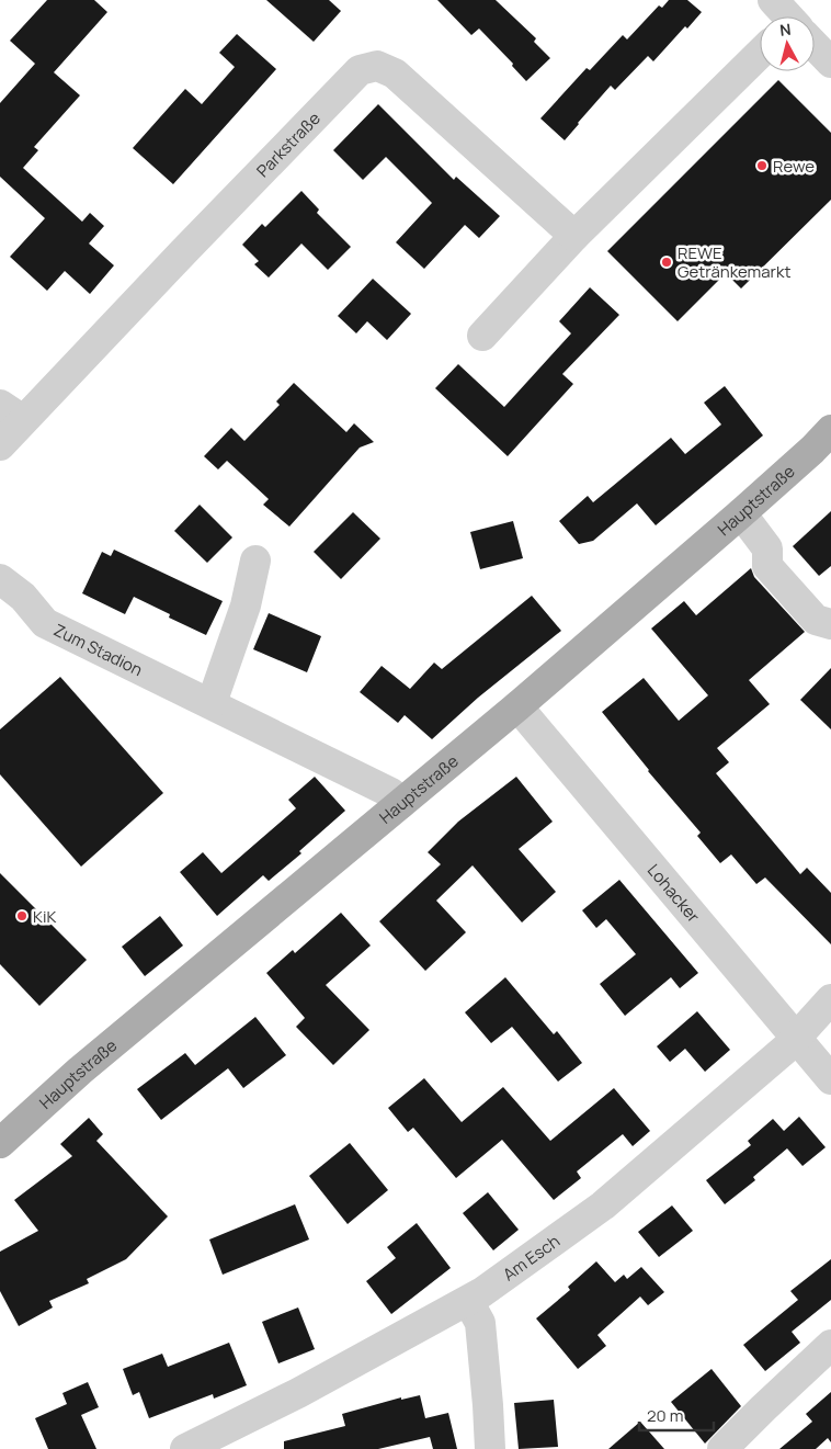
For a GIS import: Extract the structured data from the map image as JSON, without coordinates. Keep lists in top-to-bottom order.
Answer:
{
  "streets": {
    "main road": ["Hauptstraße"],
    "street": [
      "Parkstraße",
      "Zum Stadion",
      "Lohacker",
      "Am Esch"
    ]
  },
  "crossings": [
    ["Hauptstraße", "Zum Stadion"],
    ["Hauptstraße", "Lohacker"],
    ["Lohacker", "Am Esch"]
  ],
  "places": ["Rewe", "REWE Getränkemarkt", "KiK"],
  "scale_bar": "20 m",
  "north": "top"
}
